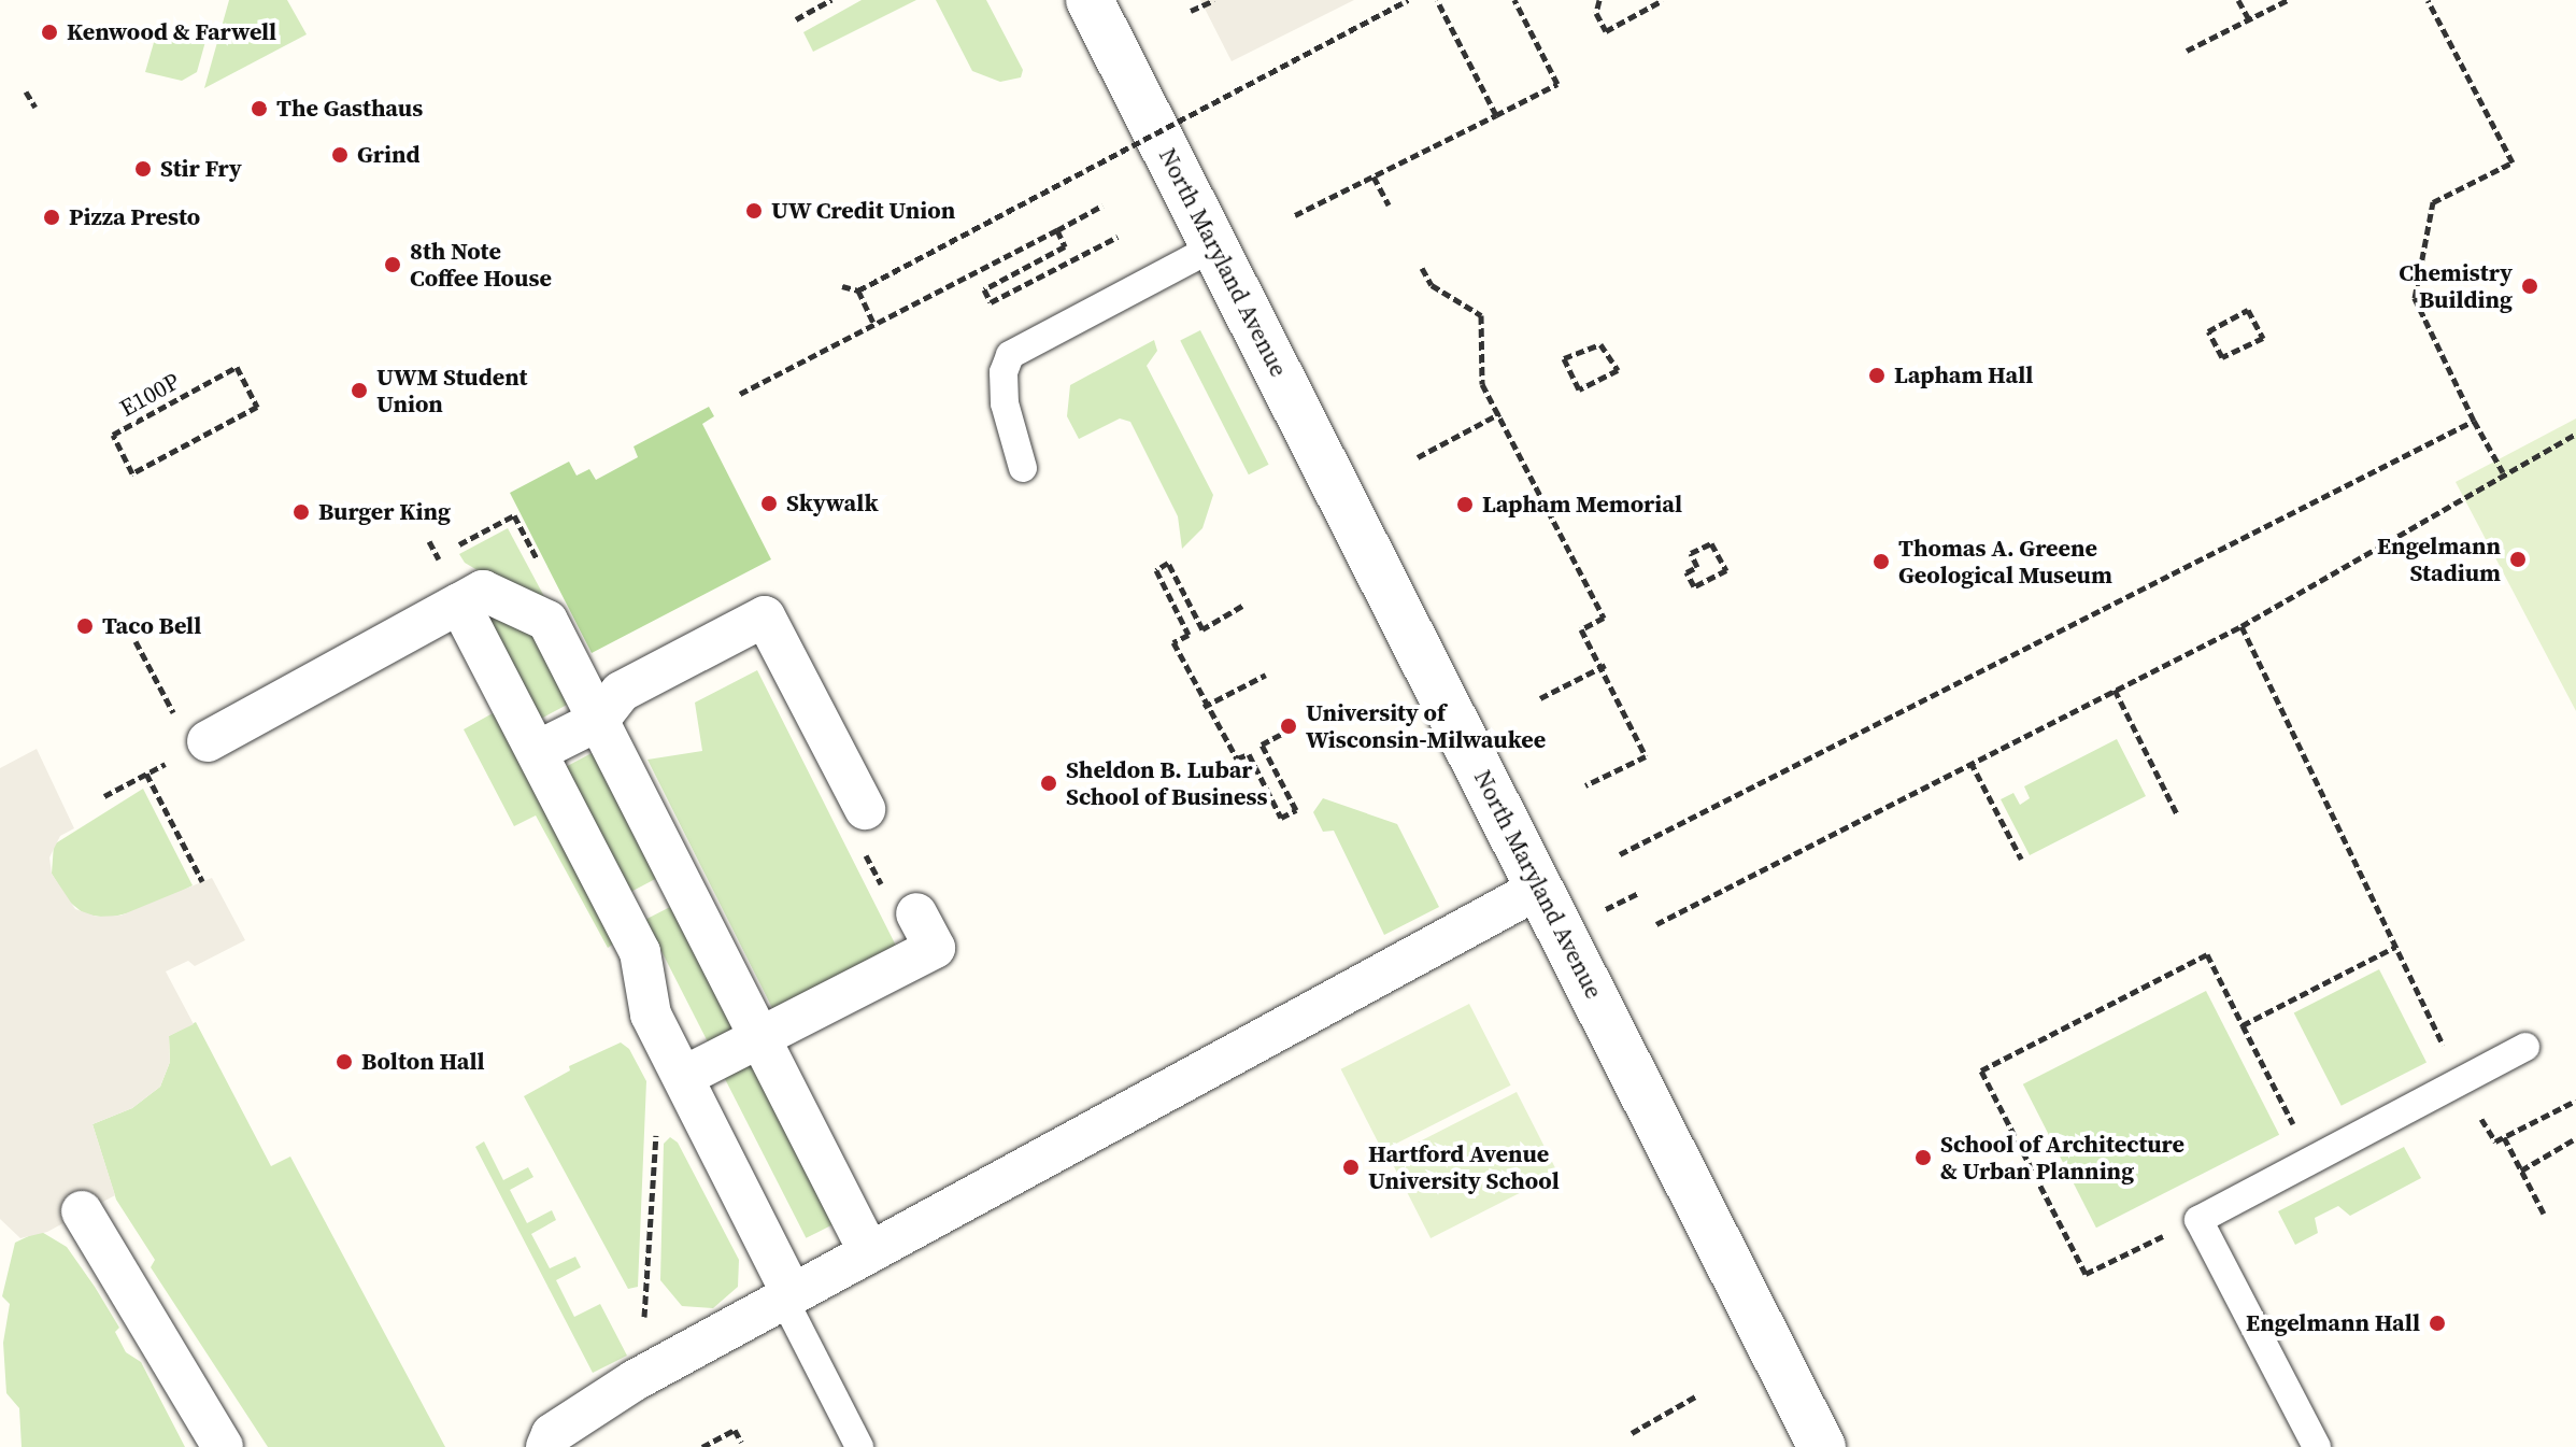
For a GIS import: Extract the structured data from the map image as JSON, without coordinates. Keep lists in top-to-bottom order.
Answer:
{
  "streets": {
    "street": ["North Maryland Avenue"],
    "path": ["E100P"]
  },
  "places": [
    "Kenwood & Farwell",
    "The Gasthaus",
    "Grind",
    "Stir Fry",
    "UW Credit Union",
    "Pizza Presto",
    "8th Note Coffee House",
    "Chemistry Building",
    "Lapham Hall",
    "UWM Student Union",
    "Skywalk",
    "Lapham Memorial",
    "Burger King",
    "Engelmann Stadium",
    "Thomas A. Greene Geological Museum",
    "Taco Bell",
    "University of Wisconsin-Milwaukee",
    "Sheldon B. Lubar School of Business",
    "Bolton Hall",
    "School of Architecture & Urban Planning",
    "Hartford Avenue University School",
    "Engelmann Hall"
  ]
}
